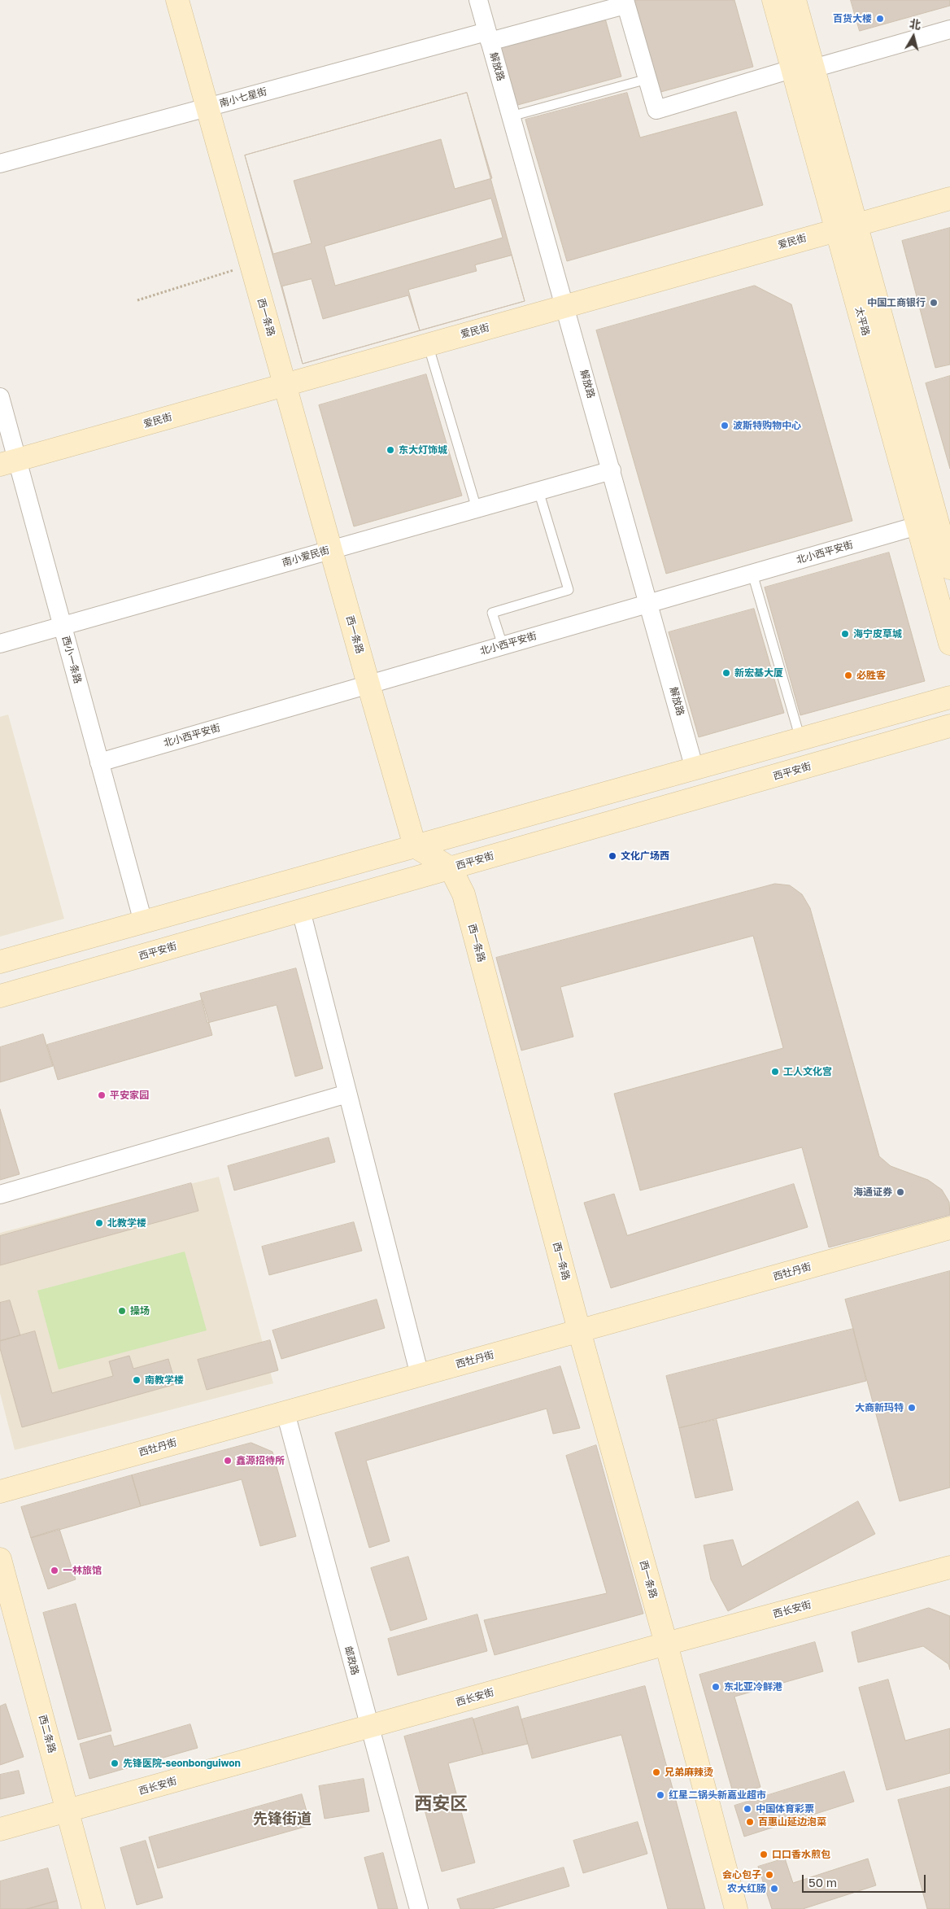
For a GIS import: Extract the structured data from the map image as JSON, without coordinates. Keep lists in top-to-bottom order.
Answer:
{
  "streets": {
    "street": [
      "解放路",
      "南小七星街",
      "爱民街",
      "西一条路",
      "太平路",
      "北小西平安街",
      "南小爱民街",
      "西小一条路",
      "西平安街",
      "西牡丹街",
      "西长安街",
      "邮政路",
      "西二条路"
    ]
  },
  "crossings": [
    ["解放路", "南小七星街"],
    ["解放路", "爱民街"],
    ["解放路", "北小西平安街"],
    ["解放路", "南小爱民街"],
    ["南小七星街", "西一条路"],
    ["爱民街", "西一条路"],
    ["爱民街", "太平路"],
    ["爱民街", "西小一条路"],
    ["西一条路", "北小西平安街"],
    ["西一条路", "南小爱民街"],
    ["西一条路", "西平安街"],
    ["西一条路", "西牡丹街"],
    ["西一条路", "西长安街"],
    ["太平路", "北小西平安街"],
    ["北小西平安街", "西小一条路"],
    ["南小爱民街", "西小一条路"],
    ["西牡丹街", "邮政路"],
    ["西长安街", "邮政路"],
    ["西长安街", "西二条路"]
  ],
  "districts": ["西安区", "先锋街道"],
  "places": [
    "百货大楼",
    "中国工商银行",
    "波斯特购物中心",
    "东大灯饰城",
    "海宁皮草城",
    "新宏基大厦",
    "必胜客",
    "文化广场西",
    "工人文化宫",
    "平安家园",
    "海通证券",
    "北教学楼",
    "操场",
    "南教学楼",
    "大商新玛特",
    "鑫源招待所",
    "一林旅馆",
    "东北亚冷鲜港",
    "先锋医院-seonbonguiwon",
    "兄弟麻辣烫",
    "红星二锅头新嘉业超市",
    "中国体育彩票",
    "百惠山延边泡菜",
    "口口香水煎包",
    "会心包子",
    "农大红肠"
  ],
  "scale_bar": "50 m",
  "north": "top"
}
